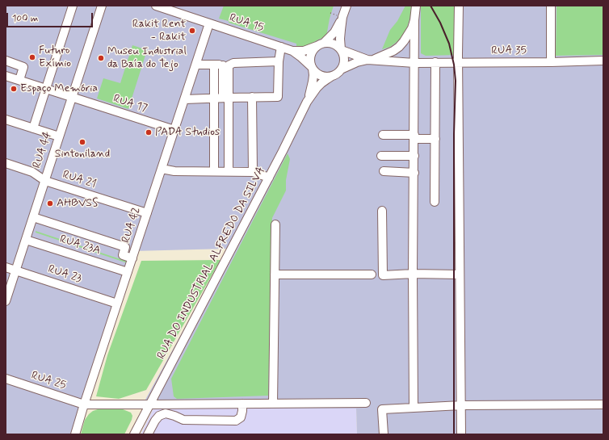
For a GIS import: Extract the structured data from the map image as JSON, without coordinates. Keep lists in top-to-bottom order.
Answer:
{
  "streets": {
    "street": [
      "RUA 15",
      "RUA 35",
      "RUA 17",
      "RUA 44",
      "RUA 21",
      "RUA 42",
      "RUA 23A",
      "RUA DO INDUSTRIAL ALFREDO DA SILVA",
      "RUA 23",
      "RUA 25"
    ]
  },
  "crossings": [
    ["RUA 15", "RUA 42"],
    ["RUA 15", "RUA DO INDUSTRIAL ALFREDO DA SILVA"],
    ["RUA 17", "RUA 44"],
    ["RUA 17", "RUA 42"],
    ["RUA 44", "RUA 21"],
    ["RUA 44", "RUA 23A"],
    ["RUA 44", "RUA 23"],
    ["RUA 21", "RUA 42"],
    ["RUA 42", "RUA 23A"],
    ["RUA 42", "RUA 23"],
    ["RUA 42", "RUA 25"],
    ["RUA DO INDUSTRIAL ALFREDO DA SILVA", "RUA 25"]
  ],
  "places": [
    "Rakit Rent - Rakit",
    "Futuro Exímio",
    "Museu Industrial da Baía do Tejo",
    "Espaço Memória",
    "PADA Studios",
    "Sintoniland",
    "AHBVSS"
  ],
  "scale_bar": "100 m"
}
